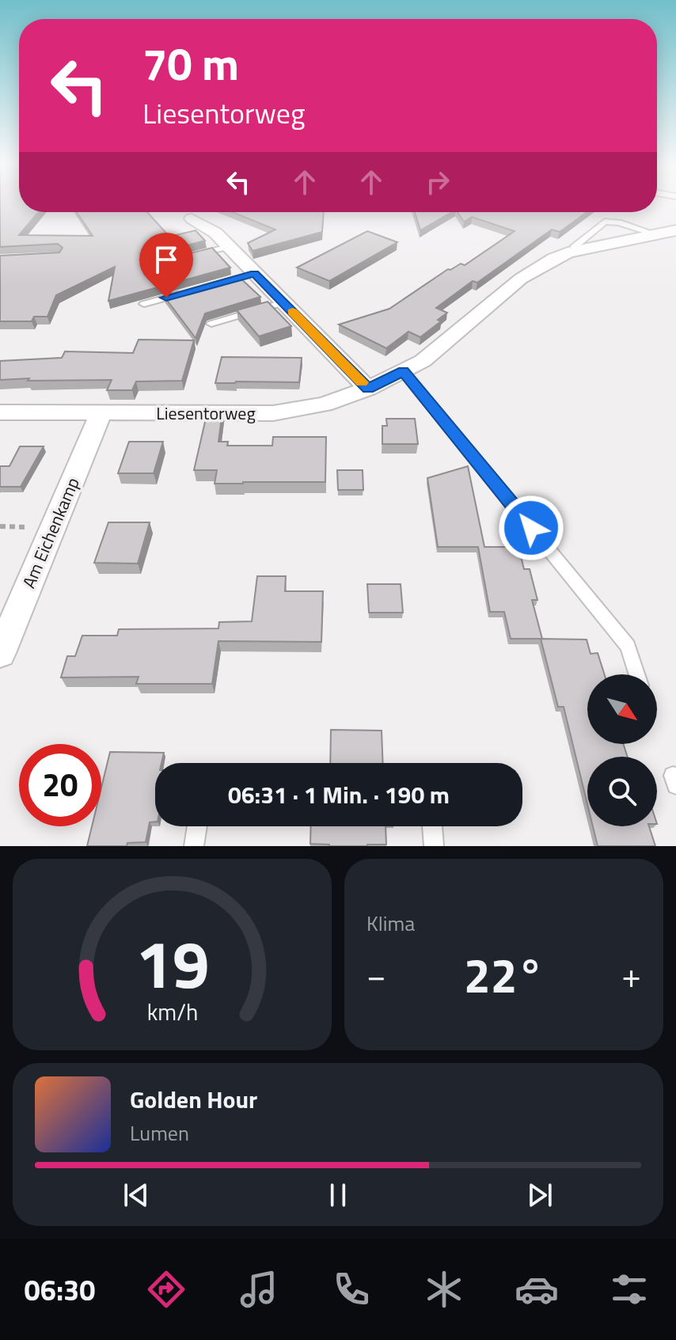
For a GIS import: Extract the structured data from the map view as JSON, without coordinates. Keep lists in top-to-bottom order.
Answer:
{
  "streets": {
    "street": ["Liesentorweg", "Am Eichenkamp"]
  },
  "crossings": [
    ["Liesentorweg", "Am Eichenkamp"]
  ],
  "north": "bottom right",
  "page": {
    "turn": ["70 m", "Liesentorweg"],
    "limit": "20",
    "trip": "06:31 · 1 Min. · 190 m",
    "tile": "Klima",
    "heat": ["−", "22°", "+"],
    "song": ["Golden Hour", "Lumen"],
    "tabs": "06:30",
    "gauge": ["19", "km/h"]
  }
}
